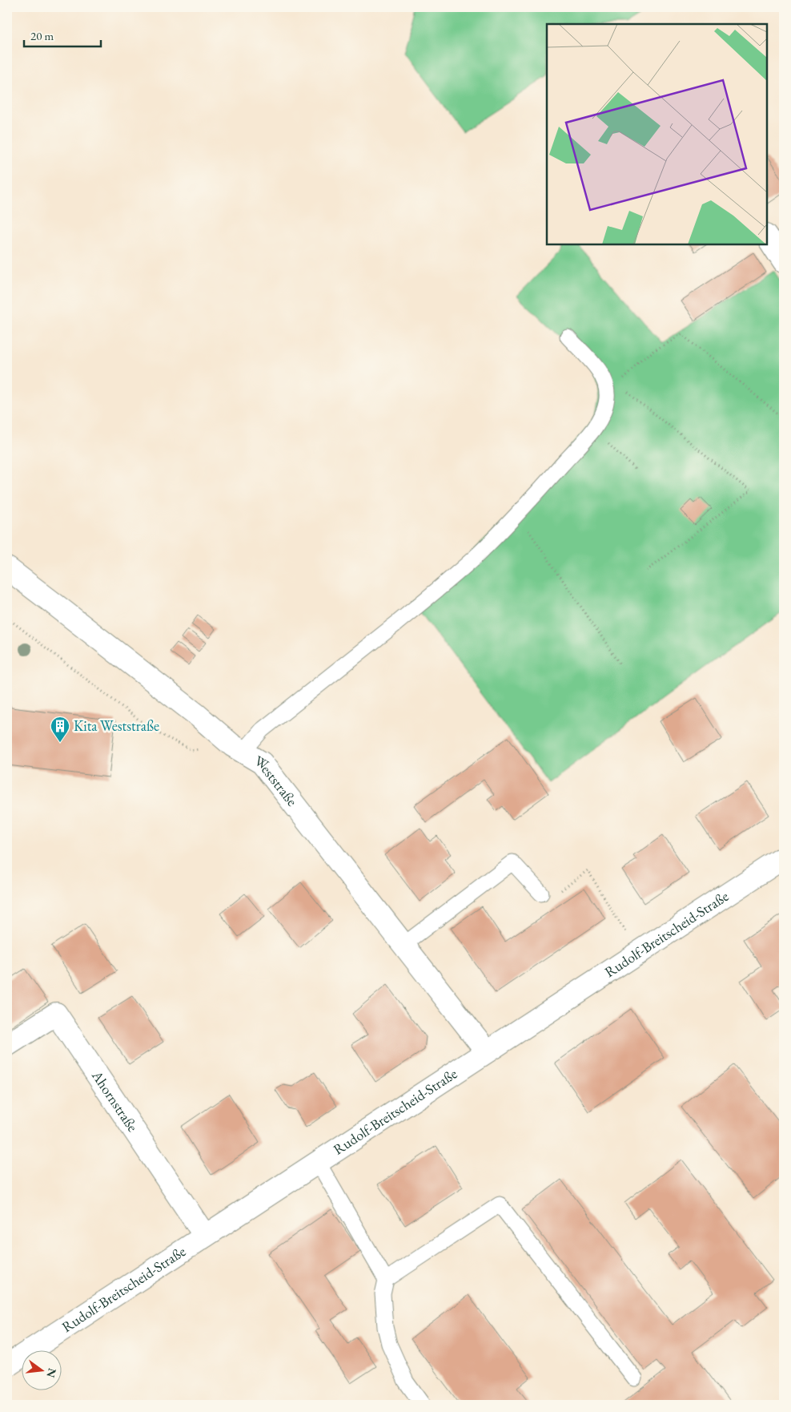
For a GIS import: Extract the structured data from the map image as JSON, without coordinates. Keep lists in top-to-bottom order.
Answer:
{
  "streets": {
    "street": ["Weststraße", "Rudolf-Breitscheid-Straße", "Ahornstraße"]
  },
  "crossings": [
    ["Weststraße", "Rudolf-Breitscheid-Straße"],
    ["Rudolf-Breitscheid-Straße", "Ahornstraße"]
  ],
  "places": {
    "building": ["Kita Weststraße"]
  },
  "scale_bar": "20 m",
  "north": "right"
}
